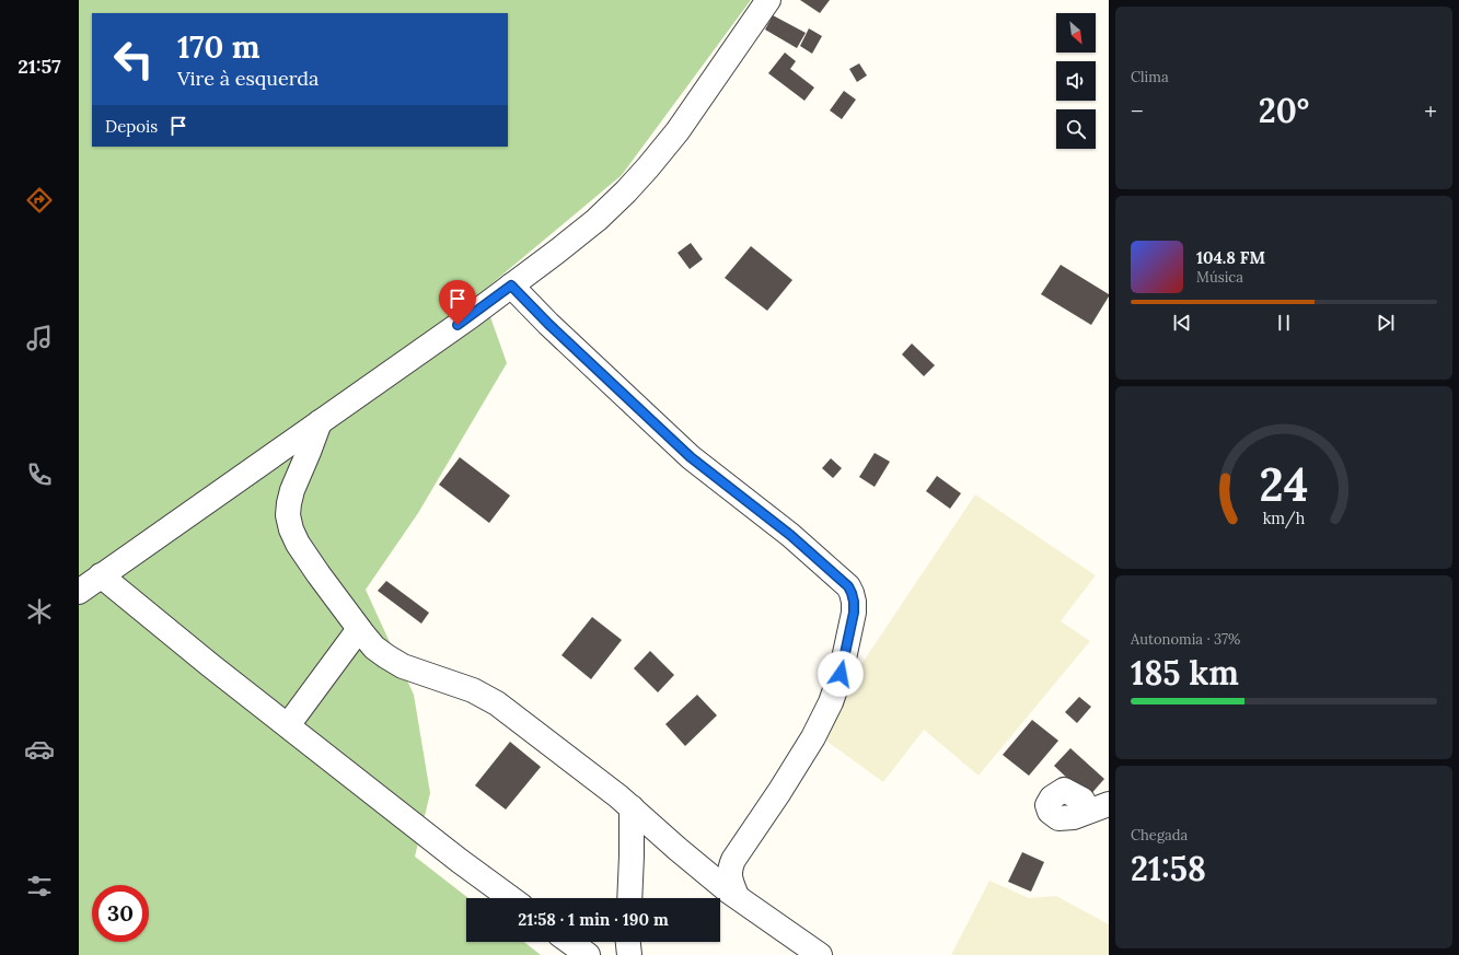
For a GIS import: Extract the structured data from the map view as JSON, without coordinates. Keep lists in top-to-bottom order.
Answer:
{
  "north": "bottom right",
  "page": {
    "tabs": "21:57",
    "tile": [
      "Clima",
      ["Autonomia · 37%", "185 km"],
      ["Chegada", "21:58"]
    ],
    "turn": ["170 m", "Vire à esquerda"],
    "heat": ["−", "20°", "+"],
    "then": "Depois",
    "song": ["104.8 FM", "Música"],
    "limit": "30",
    "trip": "21:58 · 1 min · 190 m",
    "gauge": ["24", "km/h"]
  }
}
